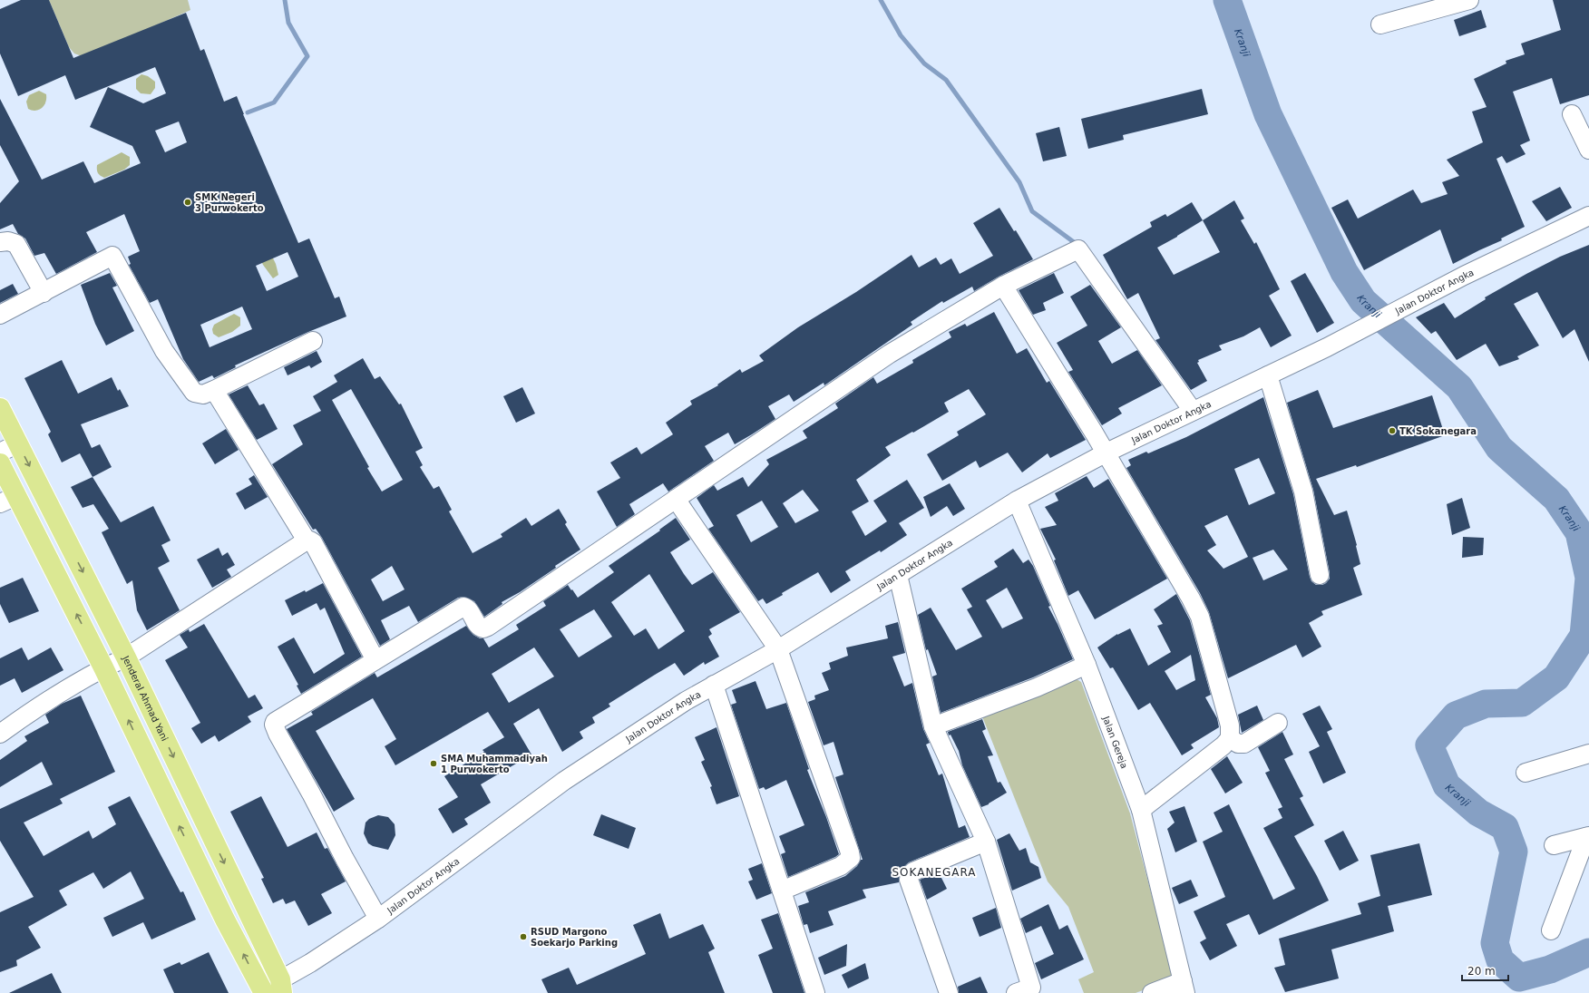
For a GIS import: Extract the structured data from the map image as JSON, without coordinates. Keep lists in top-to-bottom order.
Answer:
{
  "streets": {
    "main road": ["Jenderal Ahmad Yani"],
    "street": ["Jalan Doktor Angka", "Jalan Gereja"]
  },
  "crossings": [
    ["Jalan Doktor Angka", "Jenderal Ahmad Yani"],
    ["Jalan Doktor Angka", "Jalan Gereja"]
  ],
  "districts": ["SOKANEGARA"],
  "water": ["Kranji"],
  "places": [
    "SMK Negeri 3 Purwokerto",
    "TK Sokanegara",
    "SMA Muhammadiyah 1 Purwokerto",
    "RSUD Margono Soekarjo Parking"
  ],
  "scale_bar": "20 m"
}
